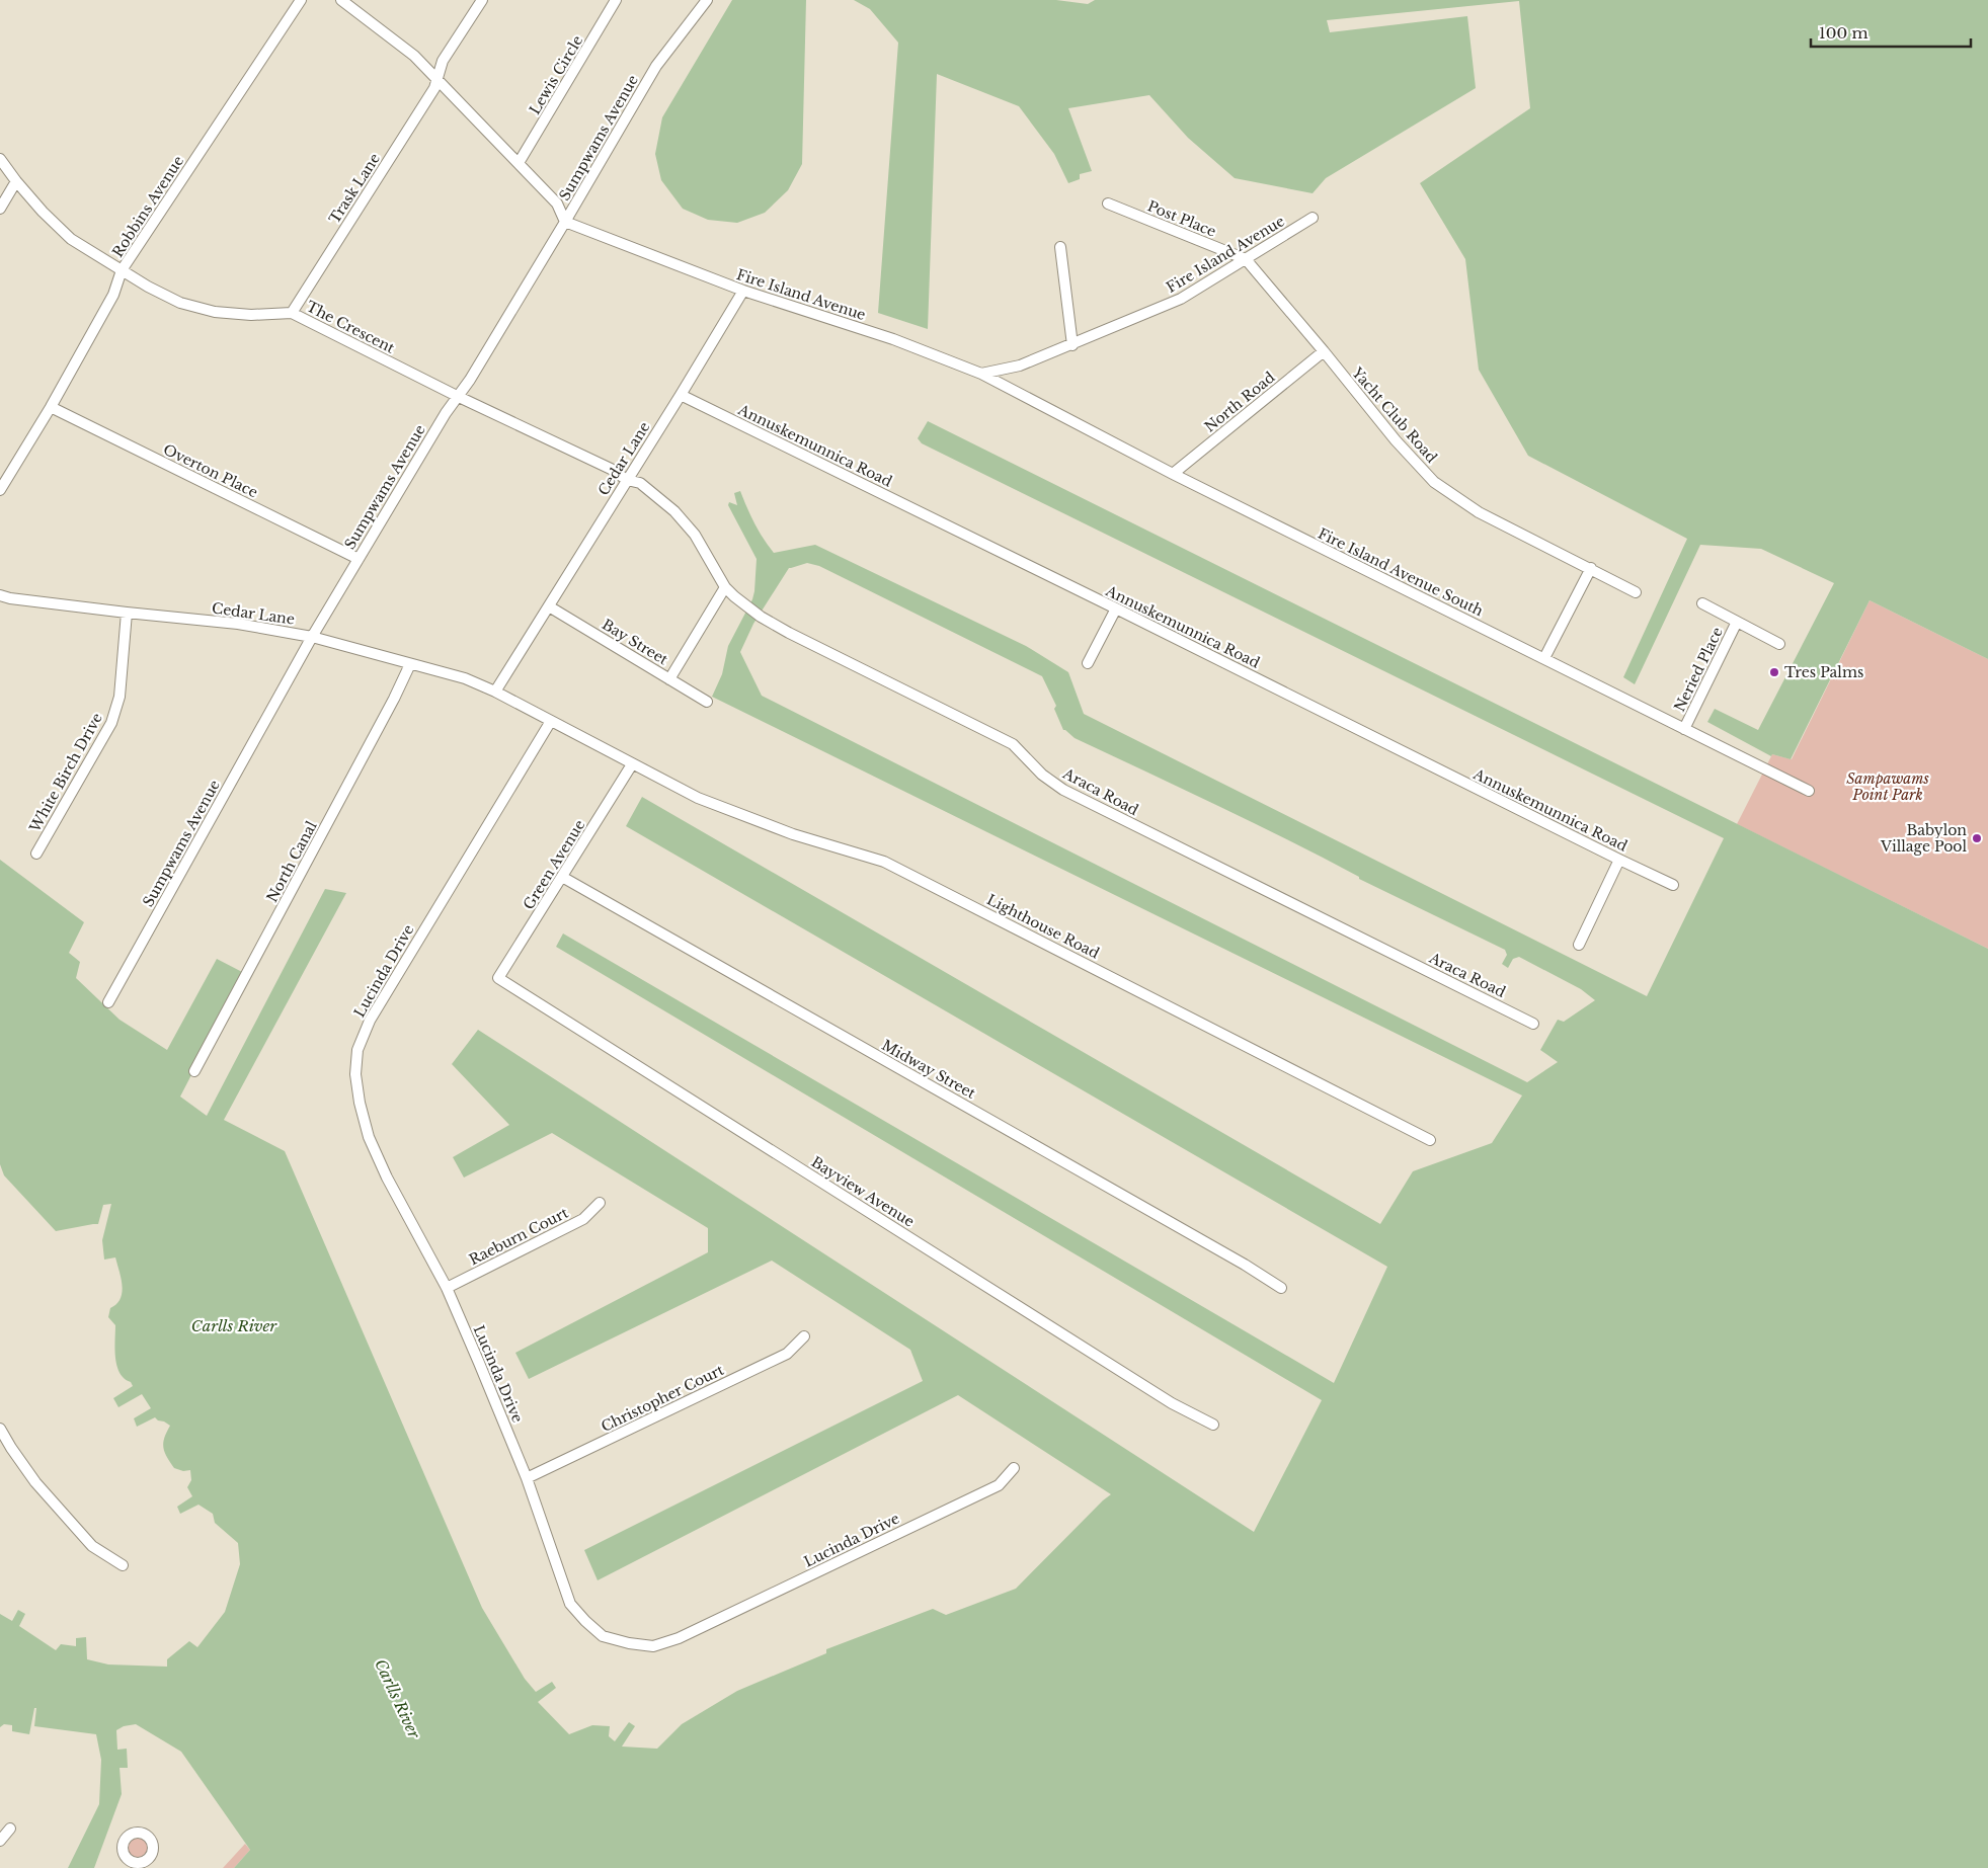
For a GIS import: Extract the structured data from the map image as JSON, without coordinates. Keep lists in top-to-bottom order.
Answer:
{
  "streets": {
    "street": [
      "Lewis Circle",
      "Sumpwams Avenue",
      "Trask Lane",
      "Robbins Avenue",
      "Post Place",
      "Fire Island Avenue",
      "The Crescent",
      "North Road",
      "Yacht Club Road",
      "Annuskemunnica Road",
      "Cedar Lane",
      "Overton Place",
      "Fire Island Avenue South",
      "Bay Street",
      "Neried Place",
      "White Birch Drive",
      "Araca Road",
      "North Canal",
      "Green Avenue",
      "Lighthouse Road",
      "Lucinda Drive",
      "Midway Street",
      "Bayview Avenue",
      "Raeburn Court",
      "Christopher Court"
    ]
  },
  "crossings": [
    ["Sumpwams Avenue", "Fire Island Avenue"],
    ["Sumpwams Avenue", "The Crescent"],
    ["Sumpwams Avenue", "Cedar Lane"],
    ["Sumpwams Avenue", "Overton Place"],
    ["Trask Lane", "The Crescent"],
    ["Robbins Avenue", "The Crescent"],
    ["Robbins Avenue", "Overton Place"],
    ["Post Place", "Fire Island Avenue"],
    ["Post Place", "Yacht Club Road"],
    ["Fire Island Avenue", "Yacht Club Road"],
    ["Fire Island Avenue", "Cedar Lane"],
    ["Fire Island Avenue", "Fire Island Avenue South"],
    ["The Crescent", "Cedar Lane"],
    ["The Crescent", "Araca Road"],
    ["North Road", "Yacht Club Road"],
    ["North Road", "Fire Island Avenue South"],
    ["Annuskemunnica Road", "Cedar Lane"],
    ["Cedar Lane", "Bay Street"],
    ["Cedar Lane", "White Birch Drive"],
    ["Cedar Lane", "Araca Road"],
    ["Cedar Lane", "North Canal"],
    ["Cedar Lane", "Green Avenue"],
    ["Cedar Lane", "Lighthouse Road"],
    ["Cedar Lane", "Lucinda Drive"],
    ["Fire Island Avenue South", "Neried Place"],
    ["Green Avenue", "Lighthouse Road"],
    ["Green Avenue", "Midway Street"],
    ["Green Avenue", "Bayview Avenue"],
    ["Lucinda Drive", "Raeburn Court"],
    ["Lucinda Drive", "Christopher Court"]
  ],
  "water": ["Carlls River"],
  "parks": ["Sampawams Point Park"],
  "places": ["Tres Palms", "Babylon Village Pool"],
  "scale_bar": "100 m"
}
